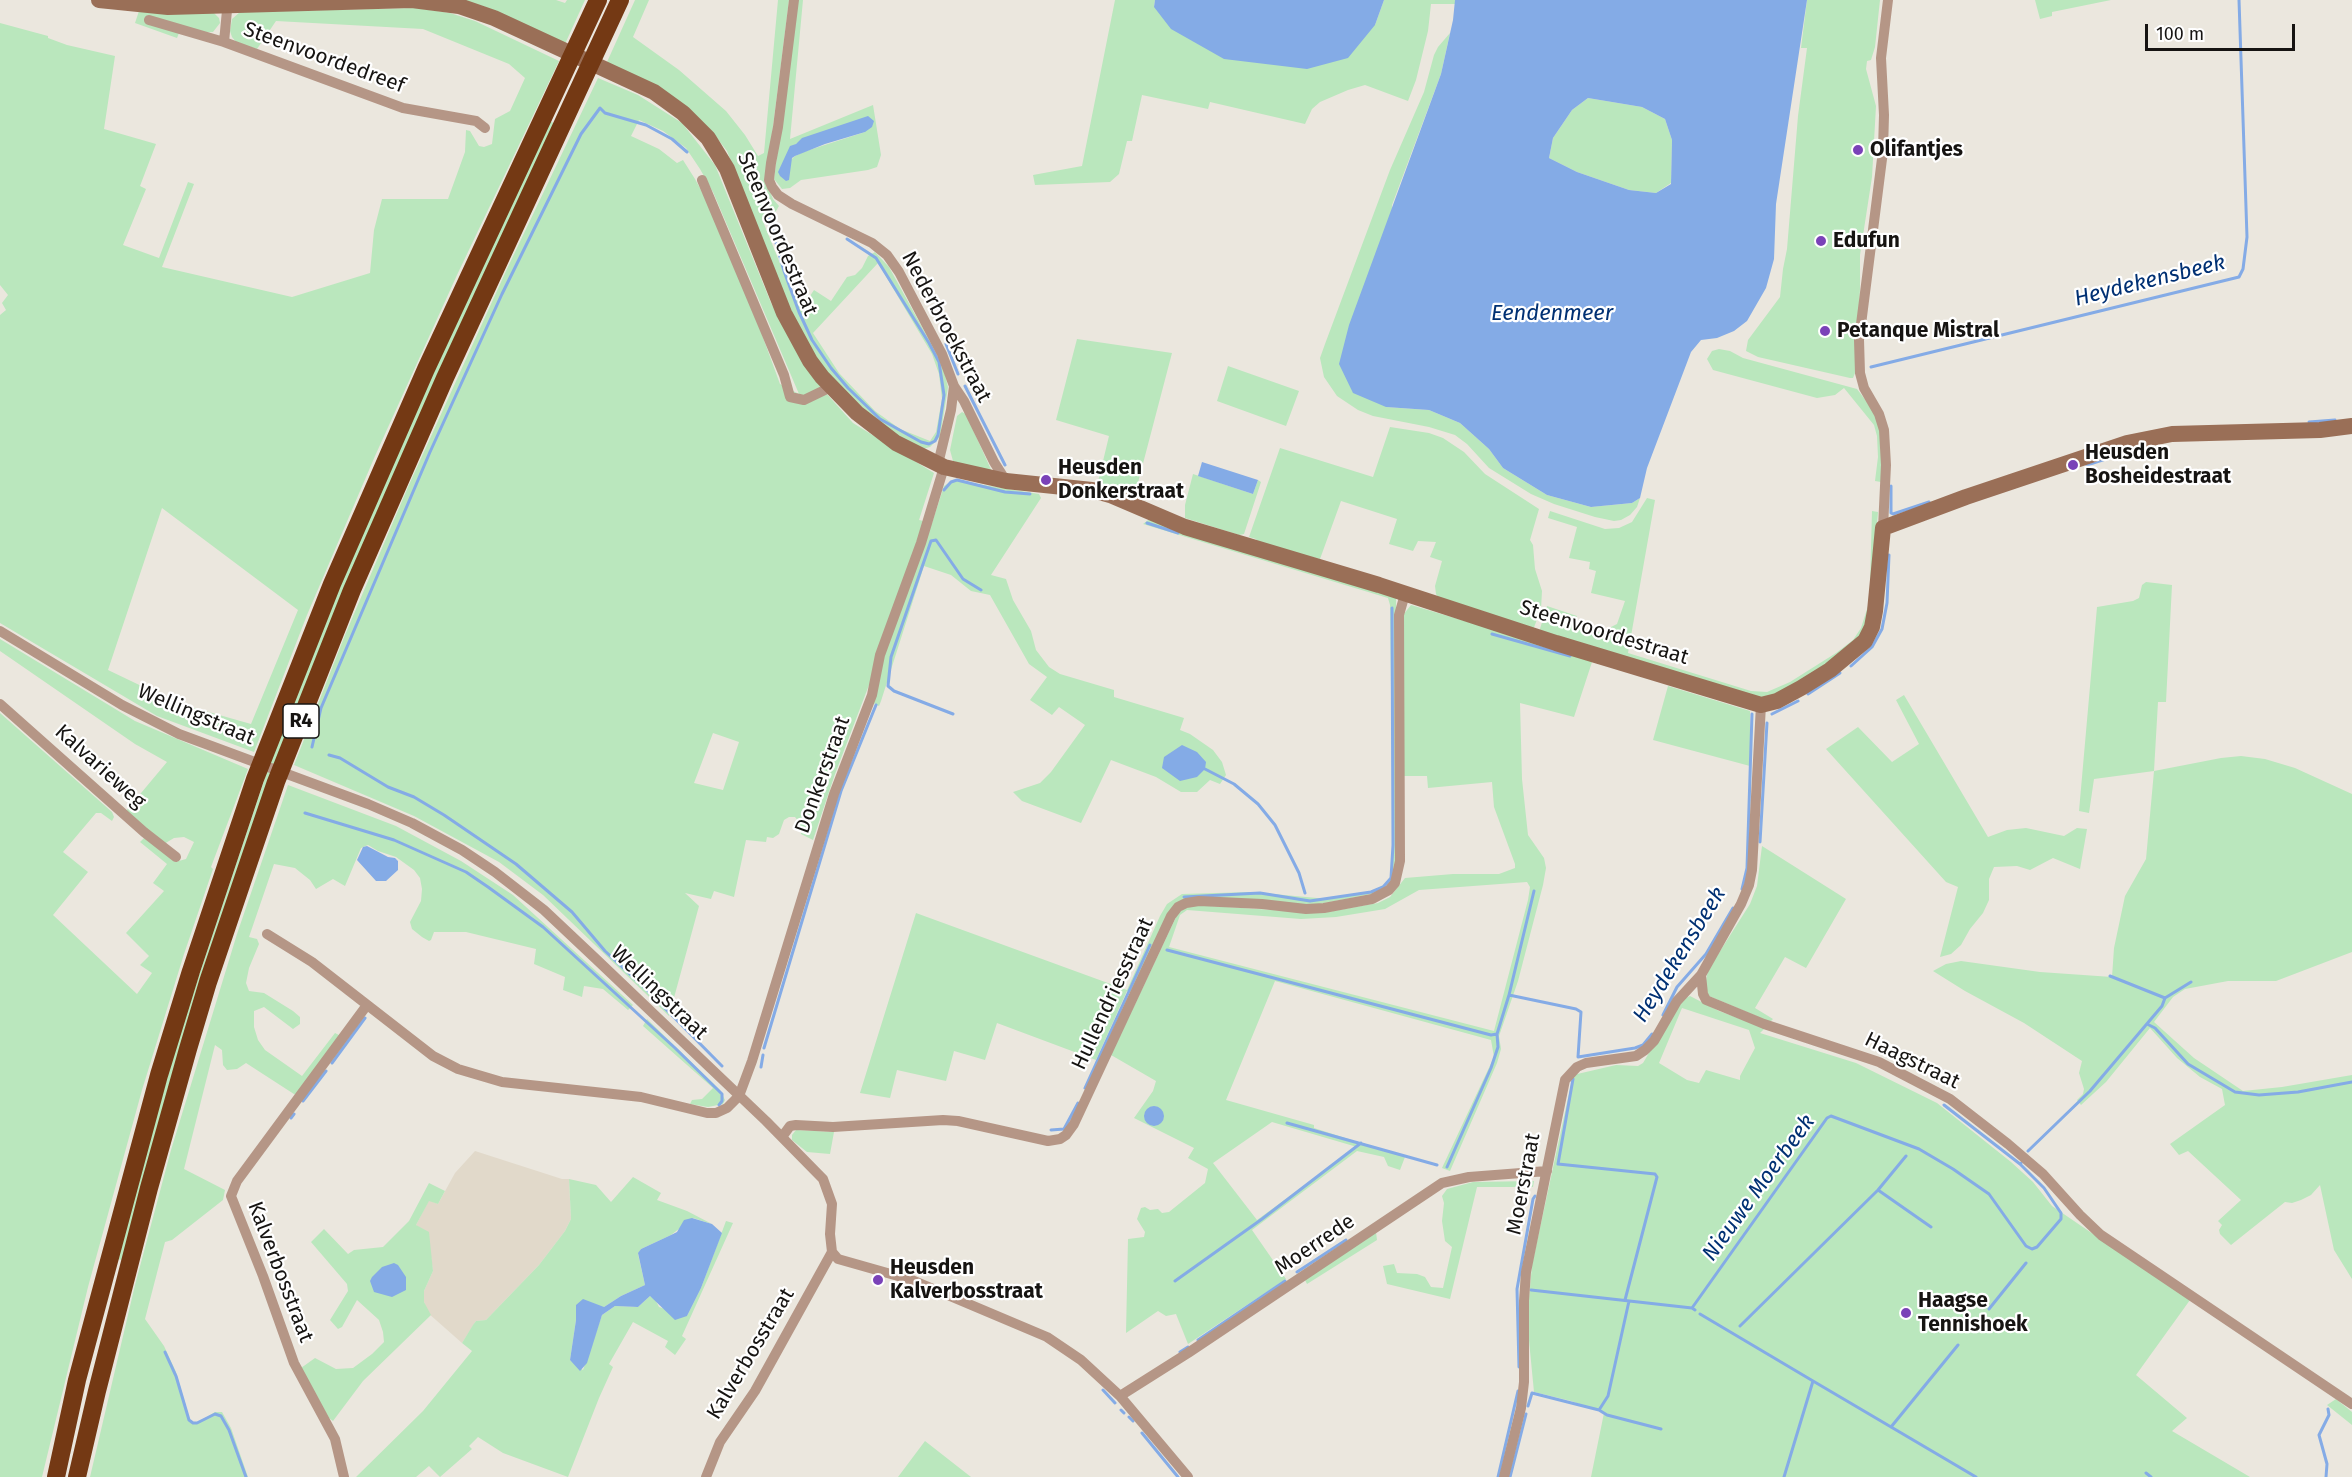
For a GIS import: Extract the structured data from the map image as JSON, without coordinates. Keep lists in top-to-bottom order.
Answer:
{
  "streets": {
    "highway": ["R4"],
    "street": [
      "Steenvoordedreef",
      "Steenvoordestraat",
      "Nederbroekstraat",
      "Wellingstraat",
      "Kalvarieweg",
      "Donkerstraat",
      "Hullendriesstraat",
      "Haagstraat",
      "Moerstraat",
      "Moerrede",
      "Kalverbosstraat"
    ]
  },
  "crossings": [
    ["Steenvoordestraat", "Nederbroekstraat"],
    ["Steenvoordestraat", "Donkerstraat"],
    ["Steenvoordestraat", "Hullendriesstraat"],
    ["Nederbroekstraat", "Donkerstraat"],
    ["Wellingstraat", "Donkerstraat"],
    ["Wellingstraat", "Hullendriesstraat"],
    ["Wellingstraat", "Kalverbosstraat"],
    ["Haagstraat", "Moerstraat"],
    ["Moerstraat", "Moerrede"]
  ],
  "water": ["Heydekensbeek", "Eendenmeer", "Nieuwe Moerbeek"],
  "places": [
    "Olifantjes",
    "Edufun",
    "Petanque Mistral",
    "Heusden Bosheidestraat",
    "Heusden Donkerstraat",
    "Heusden Kalverbosstraat",
    "Haagse Tennishoek"
  ],
  "scale_bar": "100 m"
}
